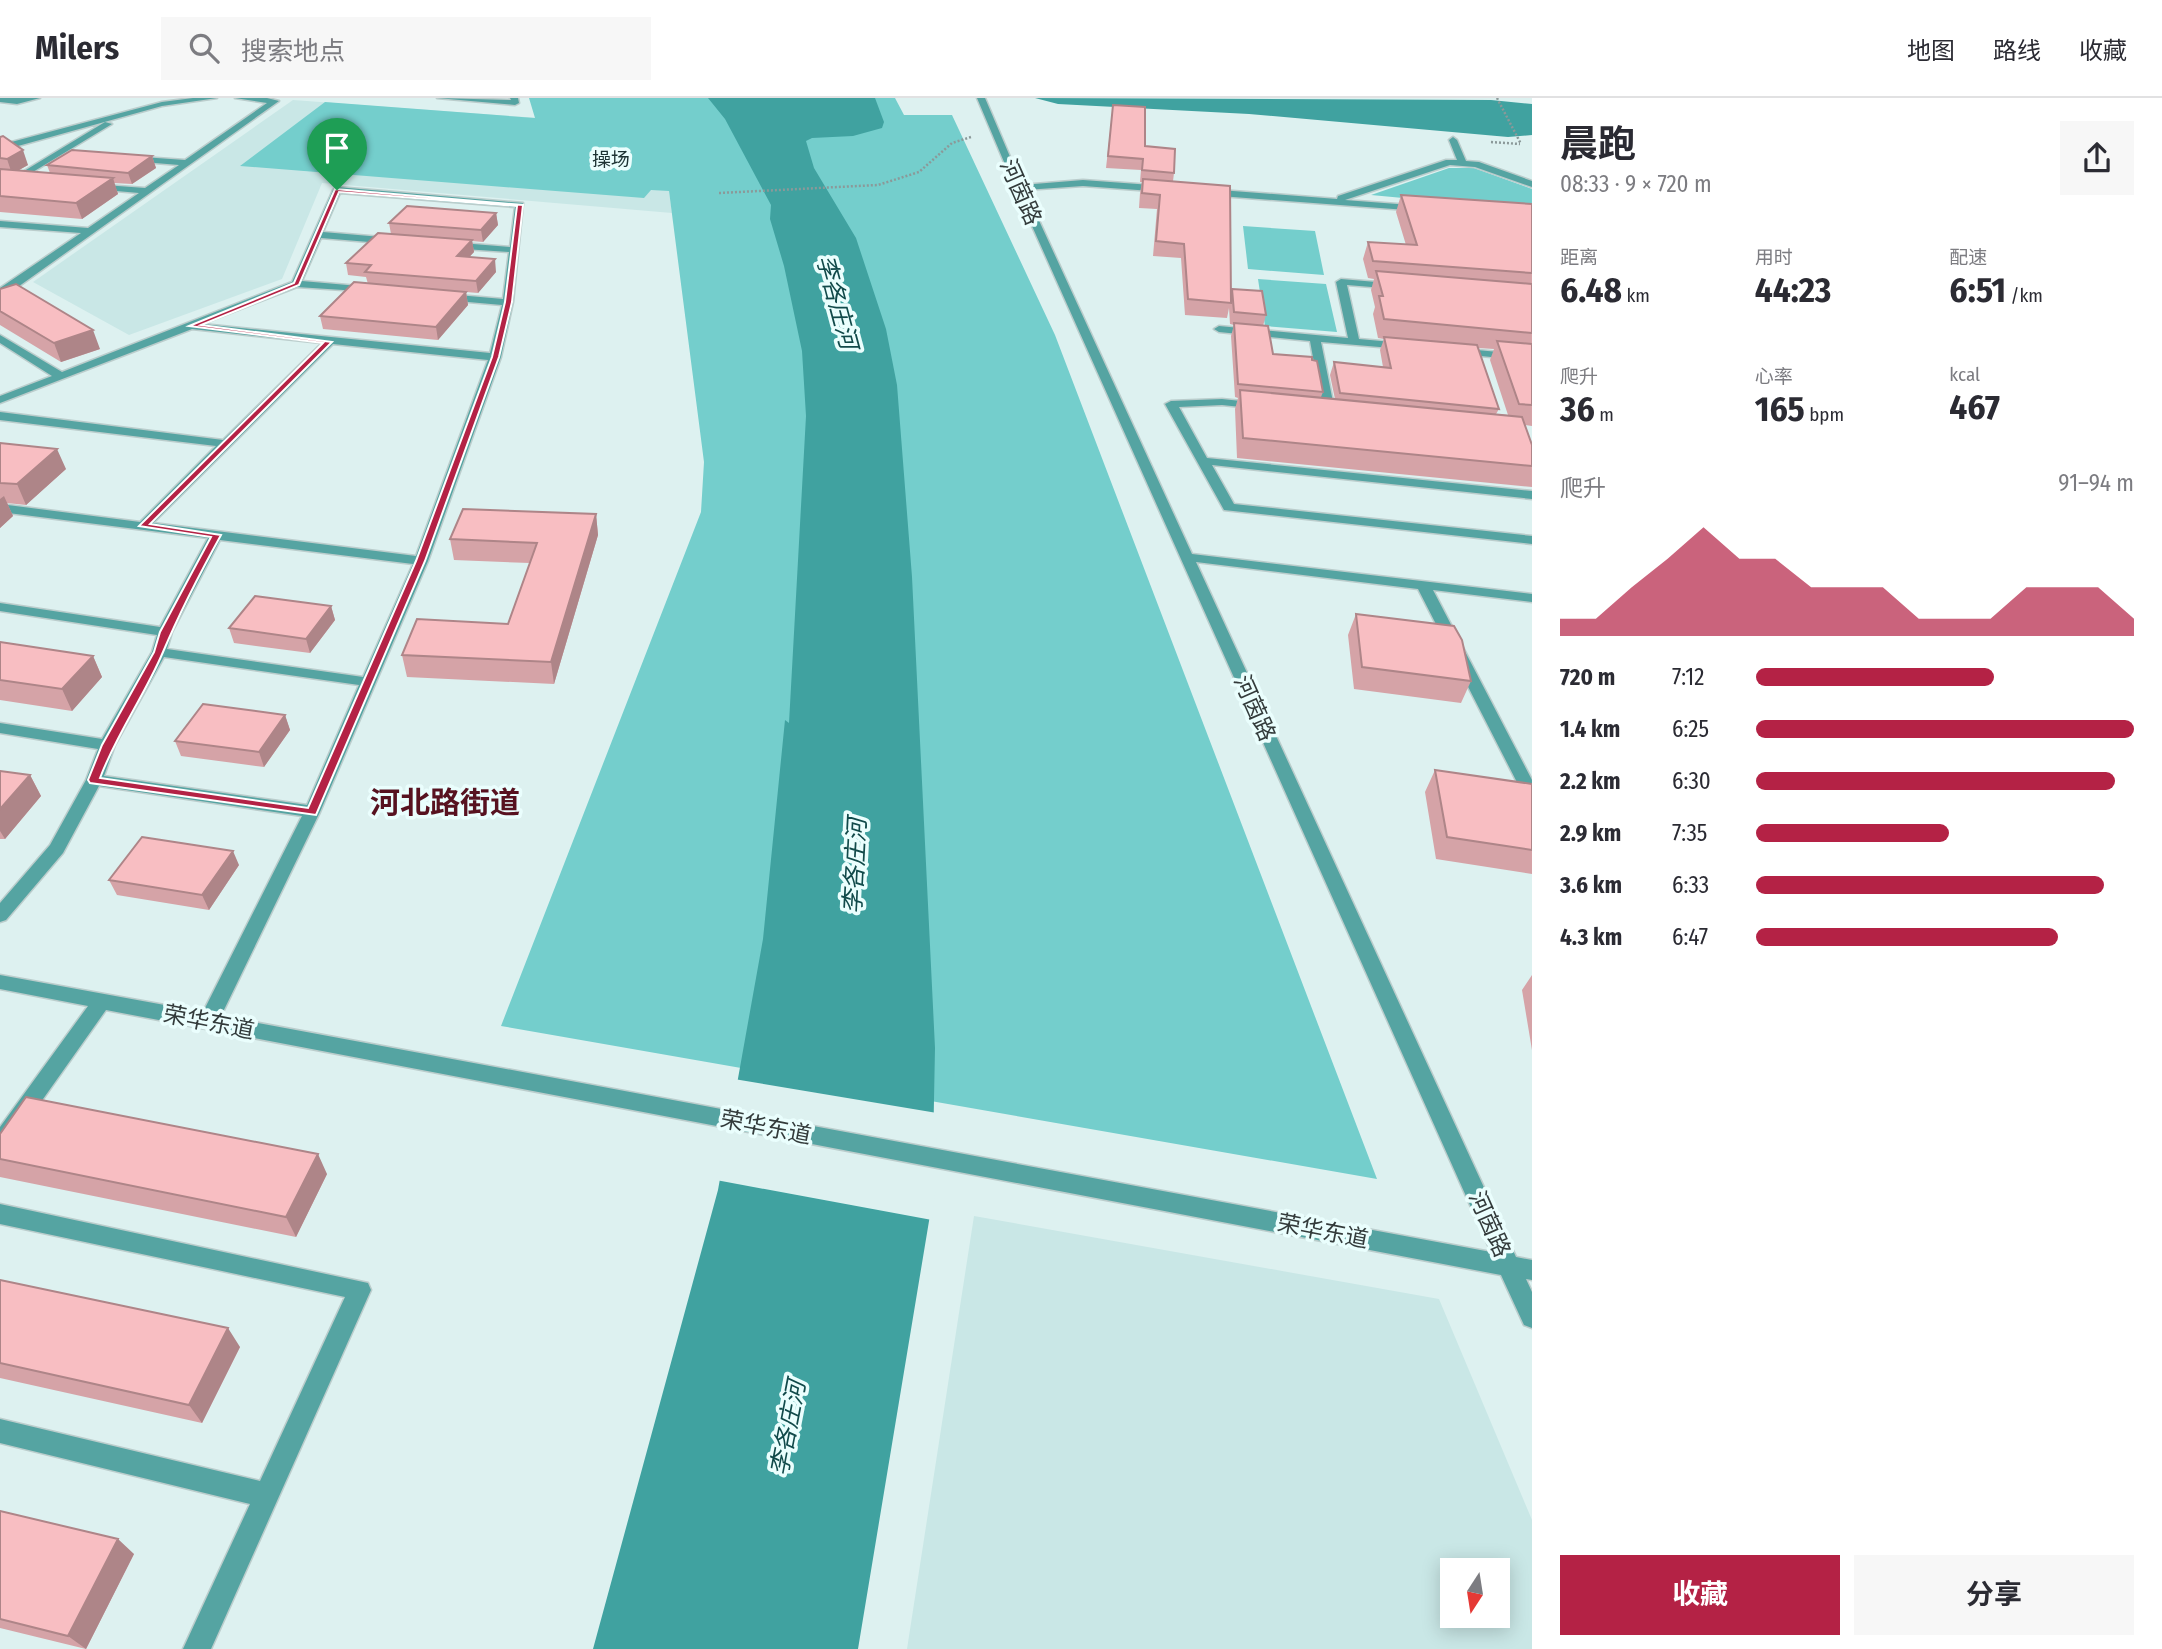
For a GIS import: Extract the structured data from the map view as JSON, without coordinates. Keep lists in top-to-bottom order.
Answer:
{
  "streets": {
    "street": ["河茵路", "荣华东道"]
  },
  "crossings": [
    ["河茵路", "荣华东道"]
  ],
  "districts": ["河北路街道"],
  "water": ["李各庄河"],
  "parks": ["操场"],
  "north": "bottom",
  "page": {
    "header": "Milers",
    "search": "搜索地点",
    "nav": ["地图", "路线", "收藏"],
    "heading": ["晨跑", "08:33 · 9 × 720 m"],
    "stats": [
      ["距离", "6.48 km"],
      ["用时", "44:23"],
      ["配速", "6:51 /km"],
      ["爬升", "36 m"],
      ["心率", "165 bpm"],
      ["kcal", "467"]
    ],
    "chart": ["爬升", "91–94 m"],
    "list": [
      {
        "name": "720 m",
        "note": "7:12"
      },
      {
        "name": "1.4 km",
        "note": "6:25"
      },
      {
        "name": "2.2 km",
        "note": "6:30"
      },
      {
        "name": "2.9 km",
        "note": "7:35"
      },
      {
        "name": "3.6 km",
        "note": "6:33"
      },
      {
        "name": "4.3 km",
        "note": "6:47"
      }
    ],
    "buttons": ["收藏", "分享"]
  }
}
